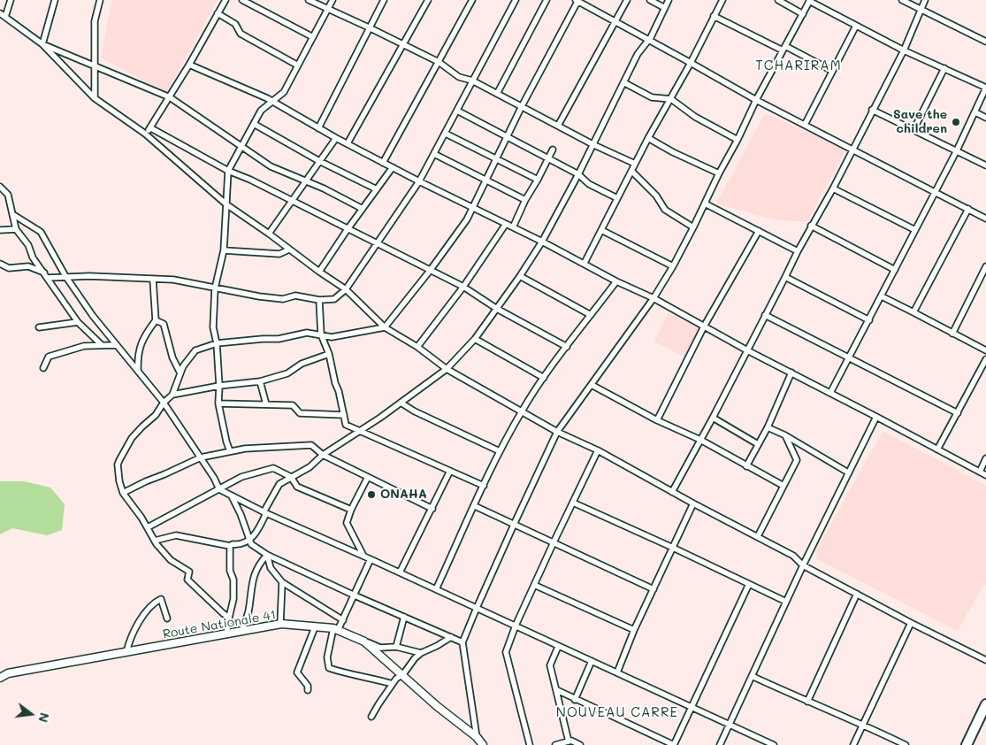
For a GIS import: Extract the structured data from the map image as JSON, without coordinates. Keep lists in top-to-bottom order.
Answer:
{
  "streets": {
    "street": ["Route Nationale 41"]
  },
  "districts": ["TCHARIRAM", "NOUVEAU CARRE"],
  "places": ["Save the children", "ONAHA"],
  "north": "right"
}
